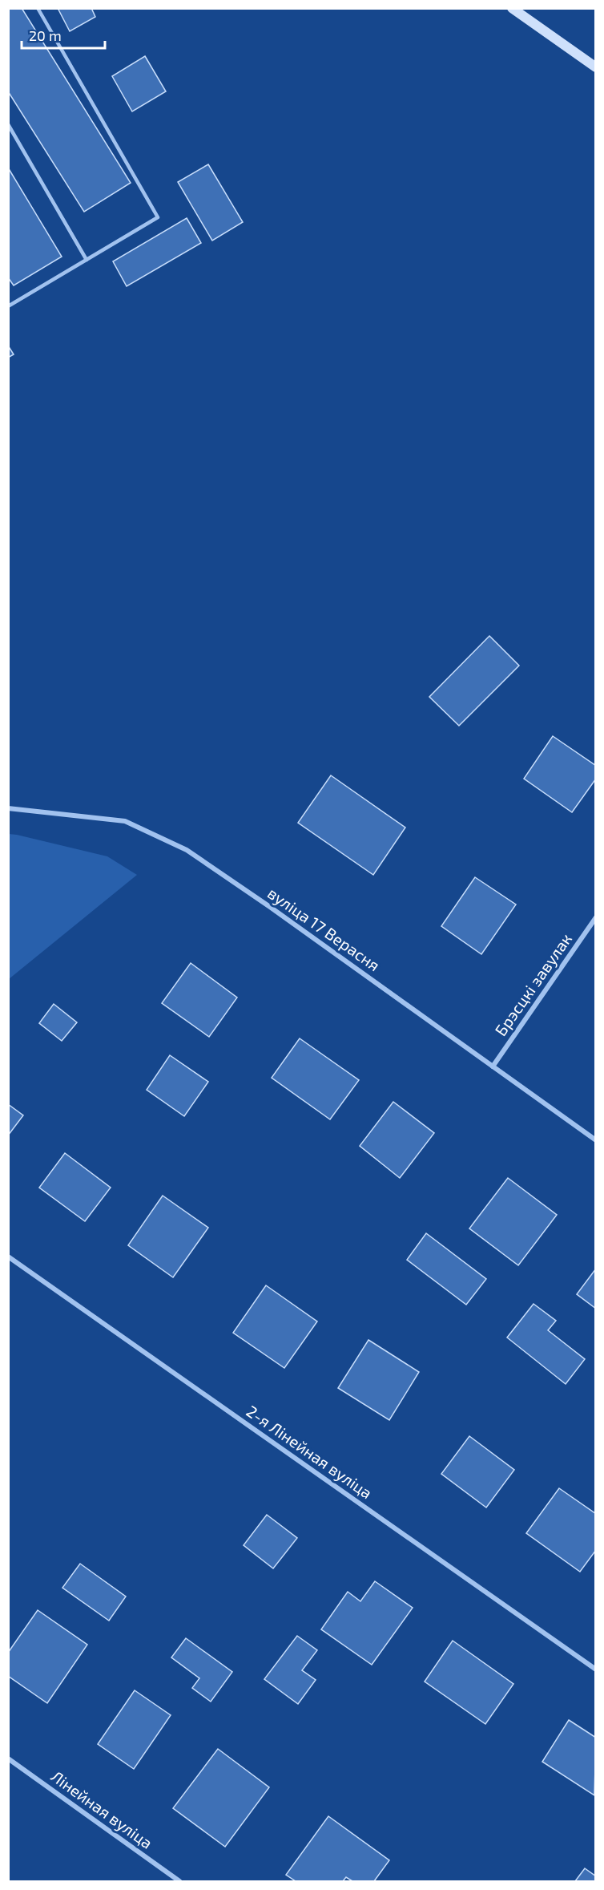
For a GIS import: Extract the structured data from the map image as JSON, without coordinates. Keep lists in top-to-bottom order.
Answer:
{
  "streets": {
    "street": [
      "вуліца 17 Верасня",
      "Брэсцкі завулак",
      "2-я Лінейная вуліца",
      "Лінейная вуліца"
    ]
  },
  "crossings": [
    ["вуліца 17 Верасня", "Брэсцкі завулак"]
  ],
  "scale_bar": "20 m"
}
